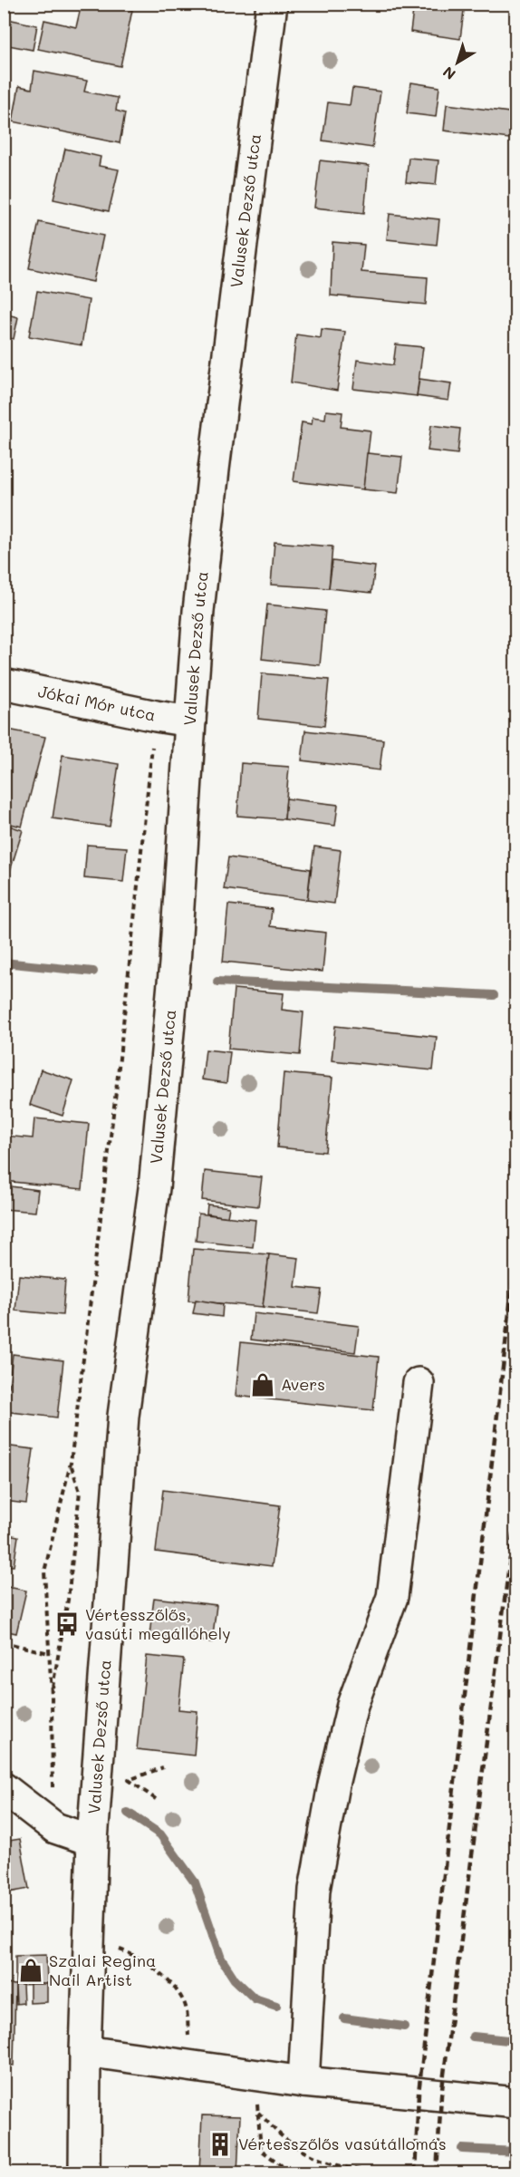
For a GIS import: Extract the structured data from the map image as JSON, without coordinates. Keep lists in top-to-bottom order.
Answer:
{
  "streets": {
    "main road": ["Valusek Dezső utca", "Jókai Mór utca"]
  },
  "crossings": [
    ["Valusek Dezső utca", "Jókai Mór utca"]
  ],
  "places": {
    "shop": ["Avers", "Szalai Regina Nail Artist"],
    "bus stop": ["Vértesszőlős, vasúti megállóhely"],
    "building": ["Vértesszőlős vasútállomás"]
  },
  "north": "bottom left"
}
